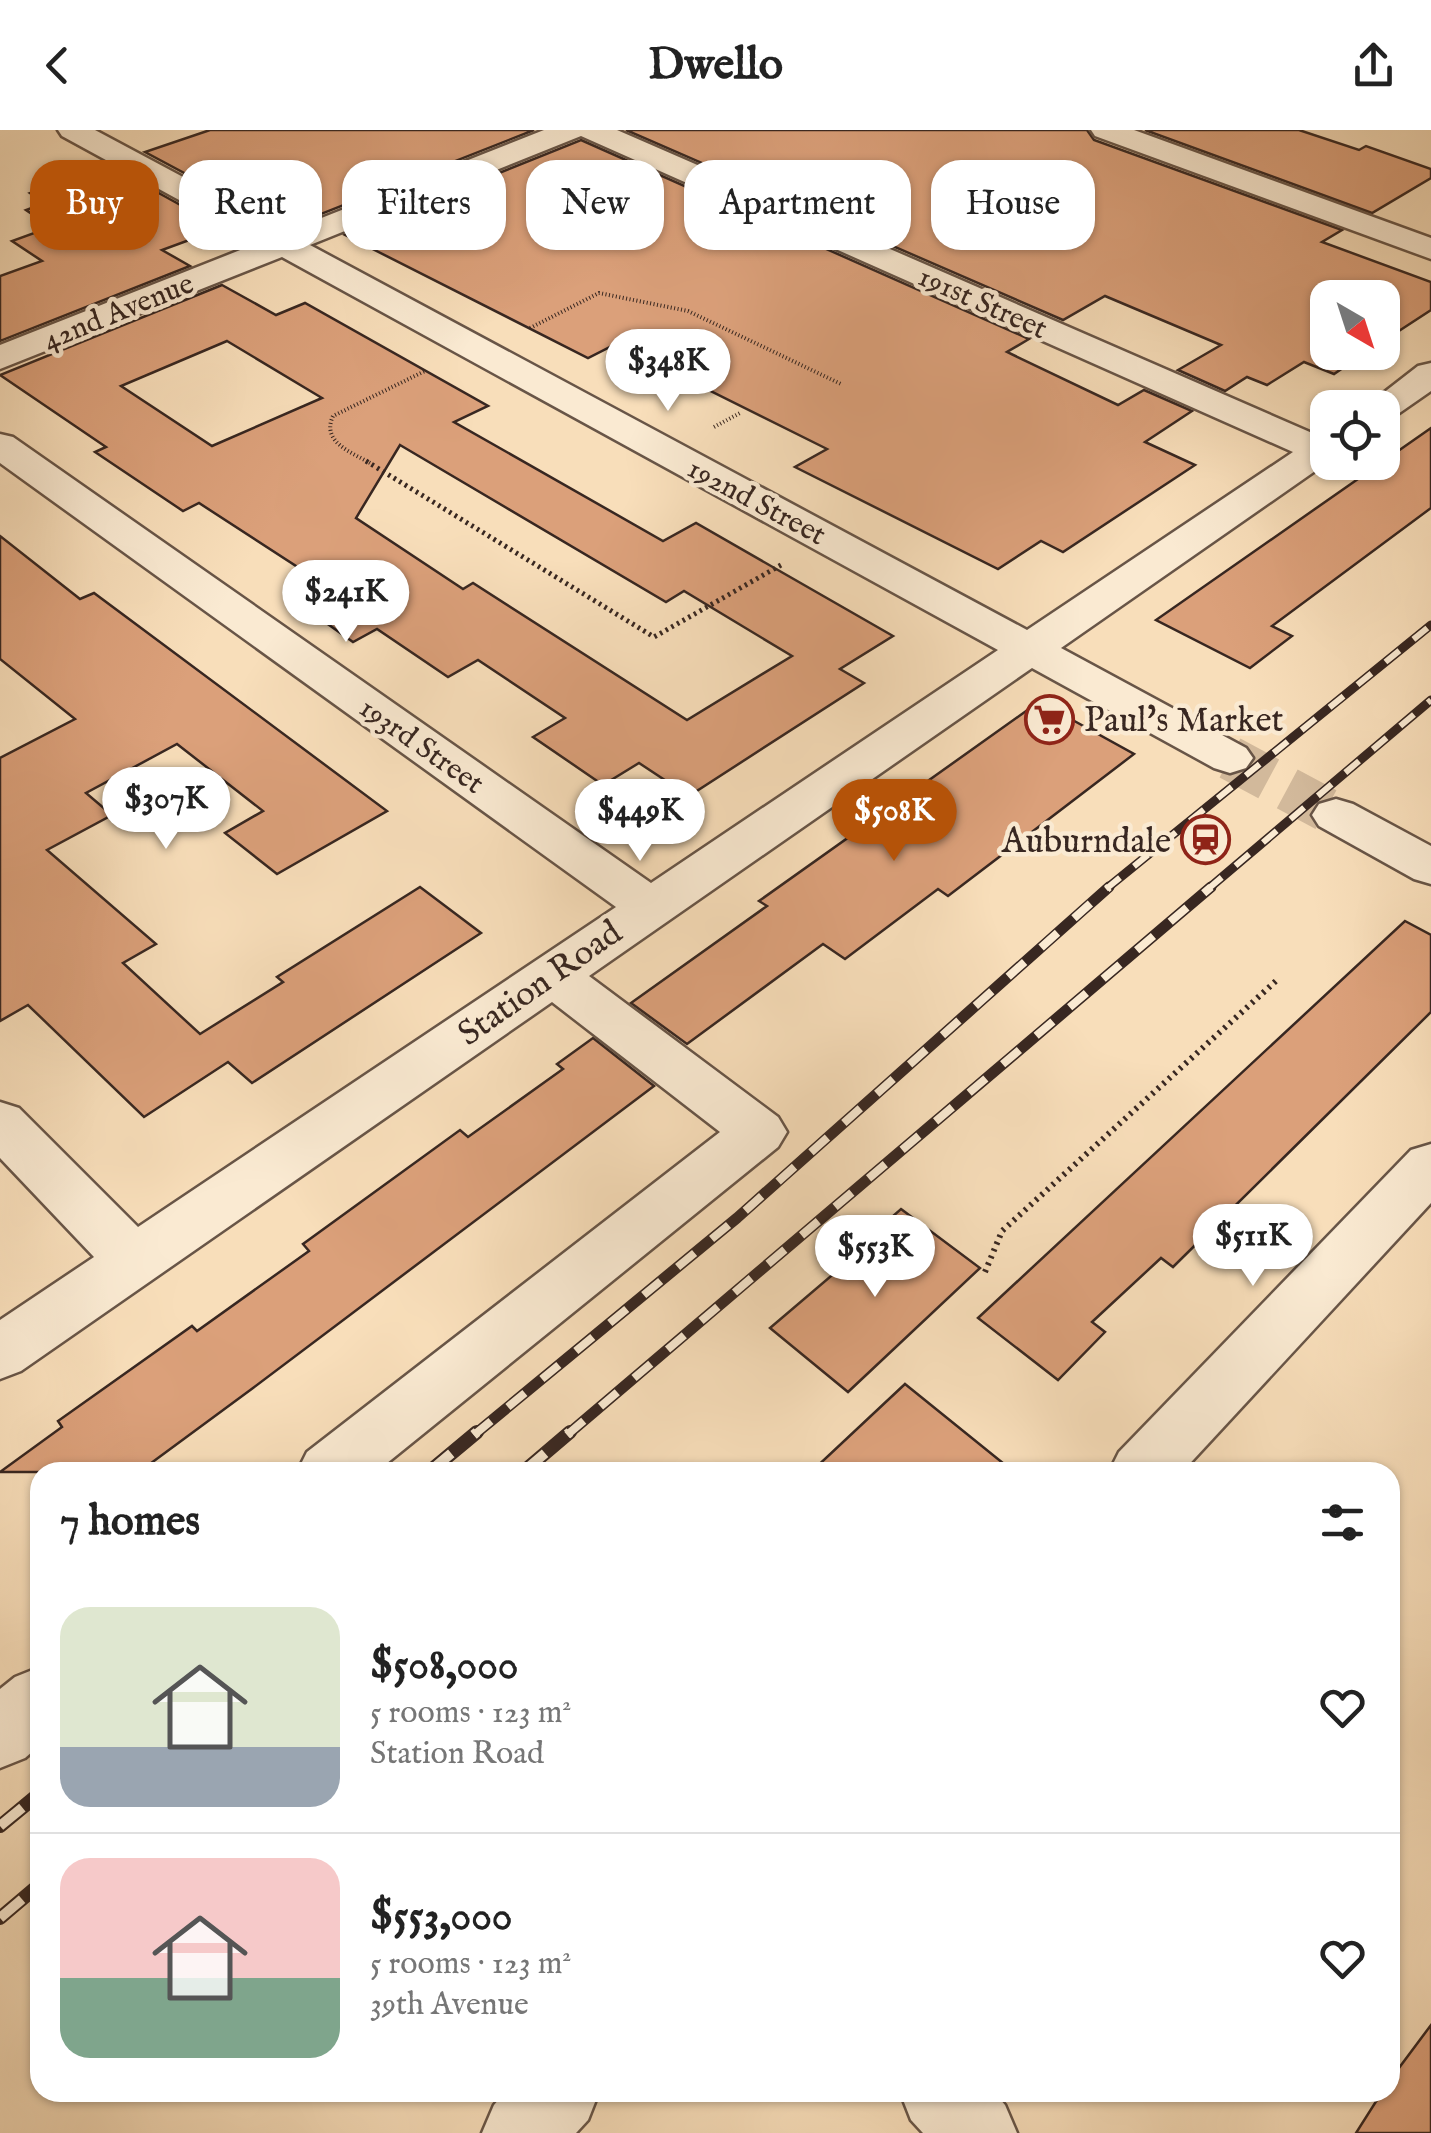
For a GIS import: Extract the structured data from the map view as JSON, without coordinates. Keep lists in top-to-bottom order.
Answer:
{
  "streets": {
    "street": [
      "191st Street",
      "42nd Avenue",
      "192nd Street",
      "193rd Street",
      "Station Road"
    ]
  },
  "crossings": [
    ["192nd Street", "Station Road"],
    ["193rd Street", "Station Road"]
  ],
  "places": {
    "supermarket": ["Paul's Market"],
    "station": ["Auburndale"]
  },
  "north": "bottom right",
  "page": {
    "header": "Dwello",
    "chip": [
      "Buy",
      "Rent",
      "Filters",
      "New",
      "Apartment",
      "House"
    ],
    "price": [
      "$348K",
      "$241K",
      "$307K",
      "$449K",
      "$508K",
      "$511K",
      "$553K"
    ],
    "heading": "7 homes",
    "list": [
      {
        "name": "$508,000",
        "note": "5 rooms · 123 m² · Station Road"
      },
      {
        "name": "$553,000",
        "note": "5 rooms · 123 m² · 39th Avenue"
      }
    ]
  }
}
